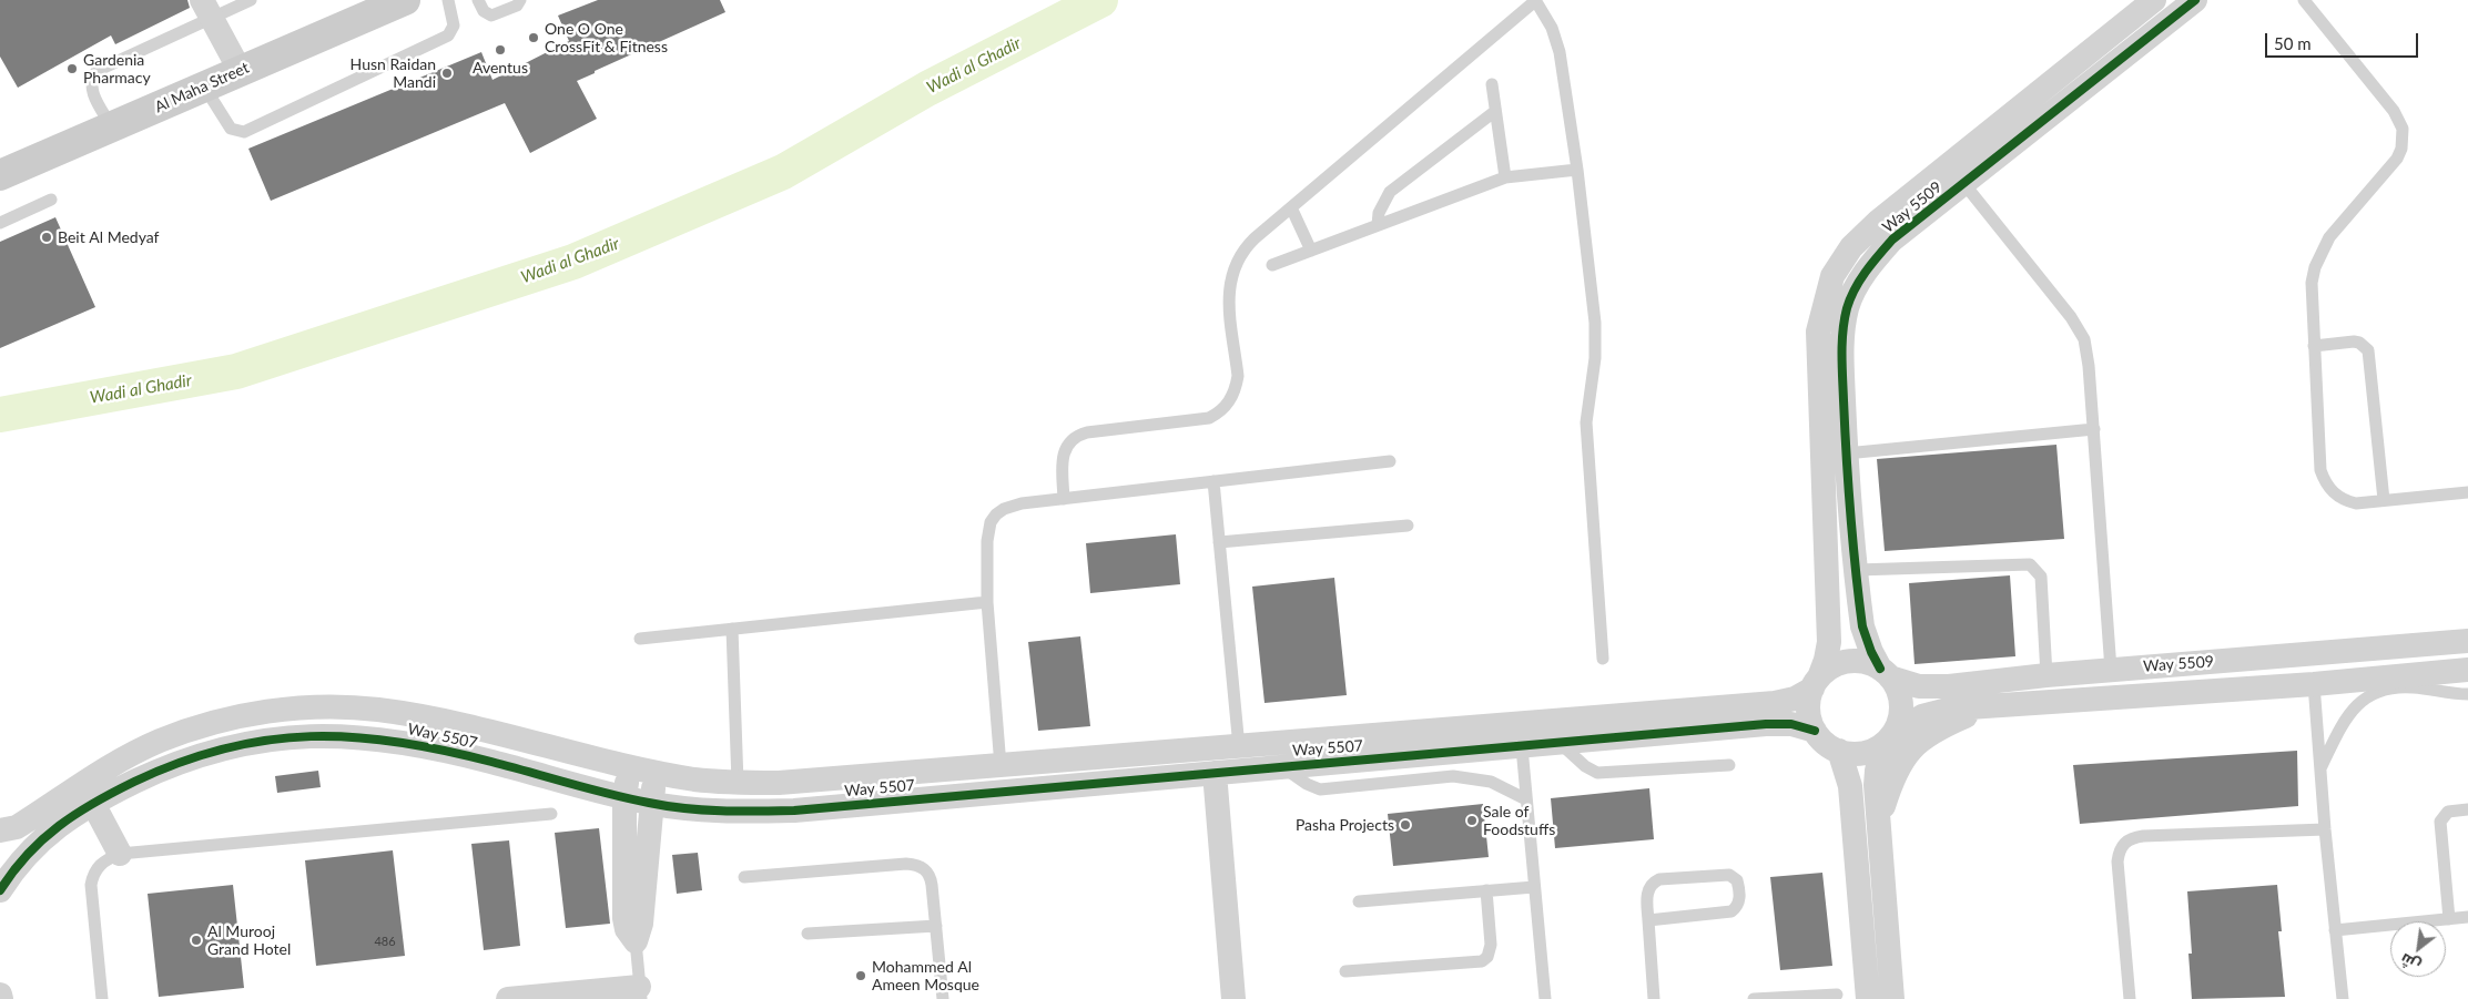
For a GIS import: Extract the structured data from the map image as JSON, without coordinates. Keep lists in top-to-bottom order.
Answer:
{
  "streets": {
    "street": ["Al Maha Street", "Way 5509", "Way 5507"]
  },
  "crossings": [
    ["Way 5509", "Way 5507"]
  ],
  "water": ["Wadi al Ghadir"],
  "places": [
    "One O One CrossFit & Fitness",
    "Aventus",
    "Gardenia Pharmacy",
    "Husn Raidan Mandi",
    "Beit Al Medyaf",
    "Sale of Foodstuffs",
    "Pasha Projects",
    "Al Murooj Grand Hotel",
    "Mohammed Al Ameen Mosque"
  ],
  "house_numbers": ["486"],
  "scale_bar": "50 m",
  "north": "bottom left"
}
